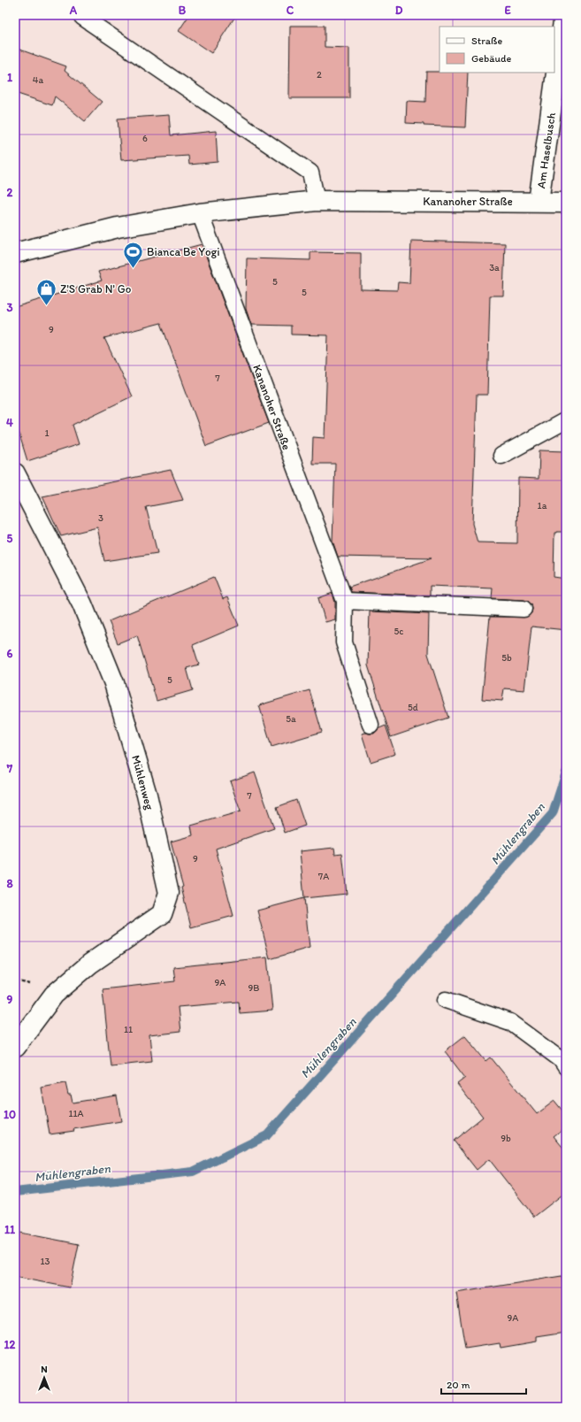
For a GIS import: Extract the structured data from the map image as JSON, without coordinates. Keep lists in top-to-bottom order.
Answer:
{
  "streets": {
    "street": ["Am Haselbusch", "Kananoher Straße", "Mühlenweg"]
  },
  "crossings": [
    ["Am Haselbusch", "Kananoher Straße"]
  ],
  "water": ["Mühlengraben"],
  "places": {
    "sports": ["Bianca Be Yogi"],
    "shop": ["Z'S Grab N' Go"]
  },
  "house_numbers": [
    "2",
    "4a",
    "6",
    "3a",
    "5",
    "5",
    "9",
    "7",
    "1",
    "1a",
    "3",
    "5c",
    "5b",
    "5",
    "5d",
    "5a",
    "7",
    "9",
    "7A",
    "9A",
    "9B",
    "11",
    "11A",
    "9b",
    "13",
    "9A"
  ],
  "legend": ["Straße", "Gebäude"],
  "scale_bar": "20 m",
  "north": "top",
  "grid": {
    "columns": [
      "A",
      "B",
      "C",
      "D",
      "E"
    ],
    "rows": [
      "1",
      "2",
      "3",
      "4",
      "5",
      "6",
      "7",
      "8",
      "9",
      "10",
      "11",
      "12"
    ]
  }
}
